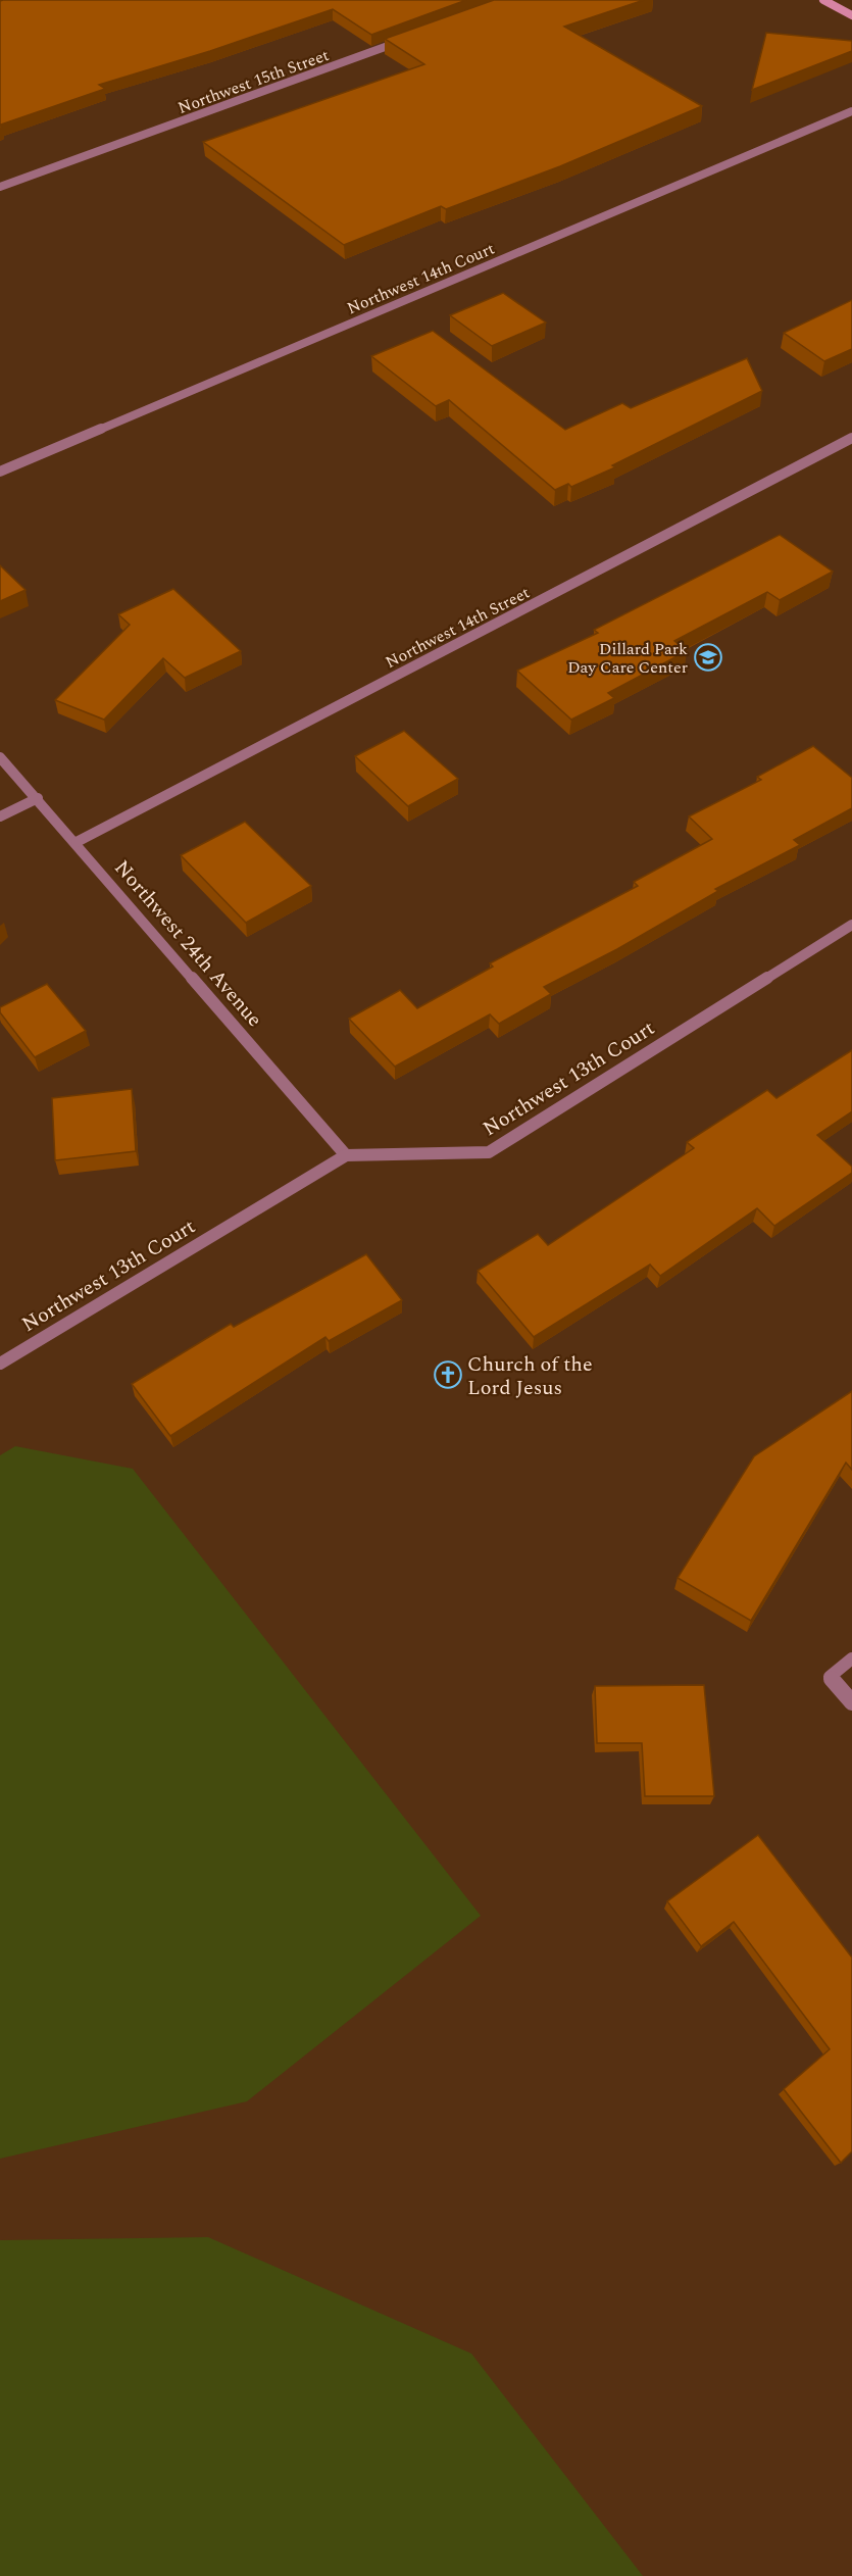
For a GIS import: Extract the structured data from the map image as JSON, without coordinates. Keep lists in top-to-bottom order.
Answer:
{
  "streets": {
    "street": [
      "Northwest 15th Street",
      "Northwest 14th Court",
      "Northwest 14th Street",
      "Northwest 24th Avenue",
      "Northwest 13th Court"
    ]
  },
  "crossings": [
    ["Northwest 14th Street", "Northwest 24th Avenue"],
    ["Northwest 24th Avenue", "Northwest 13th Court"]
  ],
  "places": {
    "school or university": ["Dillard Park Day Care Center"],
    "church": ["Church of the Lord Jesus"]
  }
}
